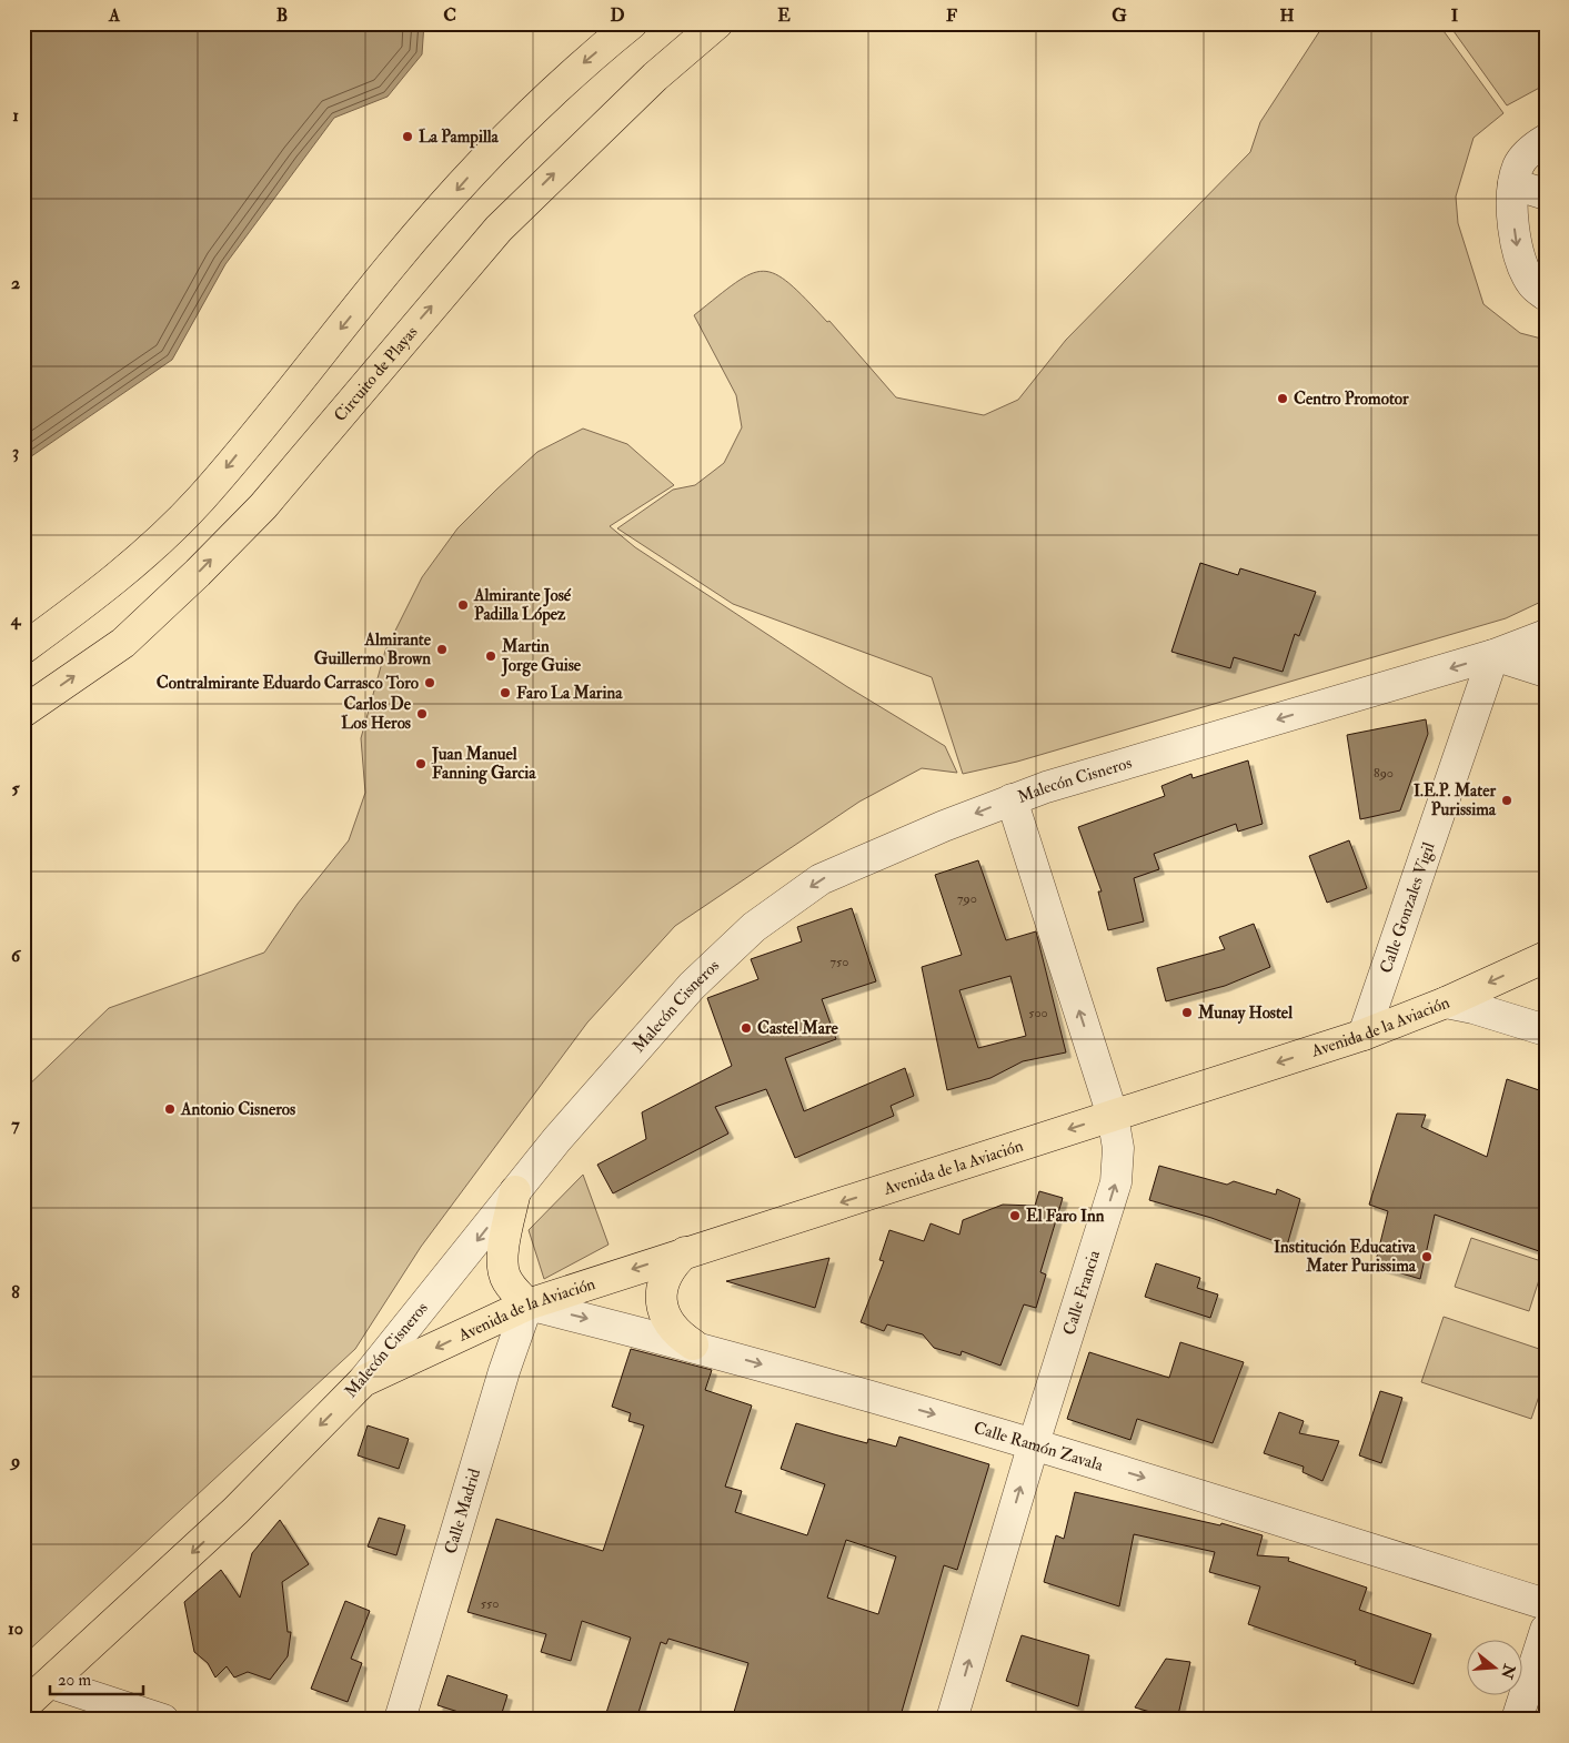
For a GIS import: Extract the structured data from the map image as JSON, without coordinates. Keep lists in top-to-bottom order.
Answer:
{
  "streets": {
    "main road": ["Circuito de Playas", "Malecón Cisneros", "Avenida de la Aviación"],
    "street": [
      "Calle Gonzales Vigil",
      "Calle Francia",
      "Calle Ramón Zavala",
      "Calle Madrid"
    ]
  },
  "crossings": [
    ["Malecón Cisneros", "Calle Gonzales Vigil"],
    ["Malecón Cisneros", "Avenida de la Aviación"],
    ["Malecón Cisneros", "Calle Francia"],
    ["Calle Gonzales Vigil", "Avenida de la Aviación"],
    ["Avenida de la Aviación", "Calle Francia"],
    ["Avenida de la Aviación", "Calle Ramón Zavala"],
    ["Avenida de la Aviación", "Calle Madrid"],
    ["Calle Francia", "Calle Ramón Zavala"],
    ["Calle Ramón Zavala", "Calle Madrid"]
  ],
  "one_way": [
    "Malecón Cisneros",
    "Avenida de la Aviación",
    "Calle Francia",
    "Calle Ramón Zavala"
  ],
  "places": [
    "La Pampilla",
    "Centro Promotor",
    "Almirante José Padilla López",
    "Almirante Guillermo Brown",
    "Martin Jorge Guise",
    "Contralmirante Eduardo Carrasco Toro",
    "Faro La Marina",
    "Carlos De Los Heros",
    "Juan Manuel Fanning Garcia",
    "I.E.P. Mater Purissima",
    "Munay Hostel",
    "Castel Mare",
    "Antonio Cisneros",
    "El Faro Inn",
    "Institución Educativa Mater Purissima"
  ],
  "house_numbers": [
    "890",
    "790",
    "750",
    "500",
    "550"
  ],
  "scale_bar": "20 m",
  "north": "right",
  "grid": {
    "columns": [
      "A",
      "B",
      "C",
      "D",
      "E",
      "F",
      "G",
      "H",
      "I"
    ],
    "rows": [
      "1",
      "2",
      "3",
      "4",
      "5",
      "6",
      "7",
      "8",
      "9",
      "10"
    ]
  }
}
